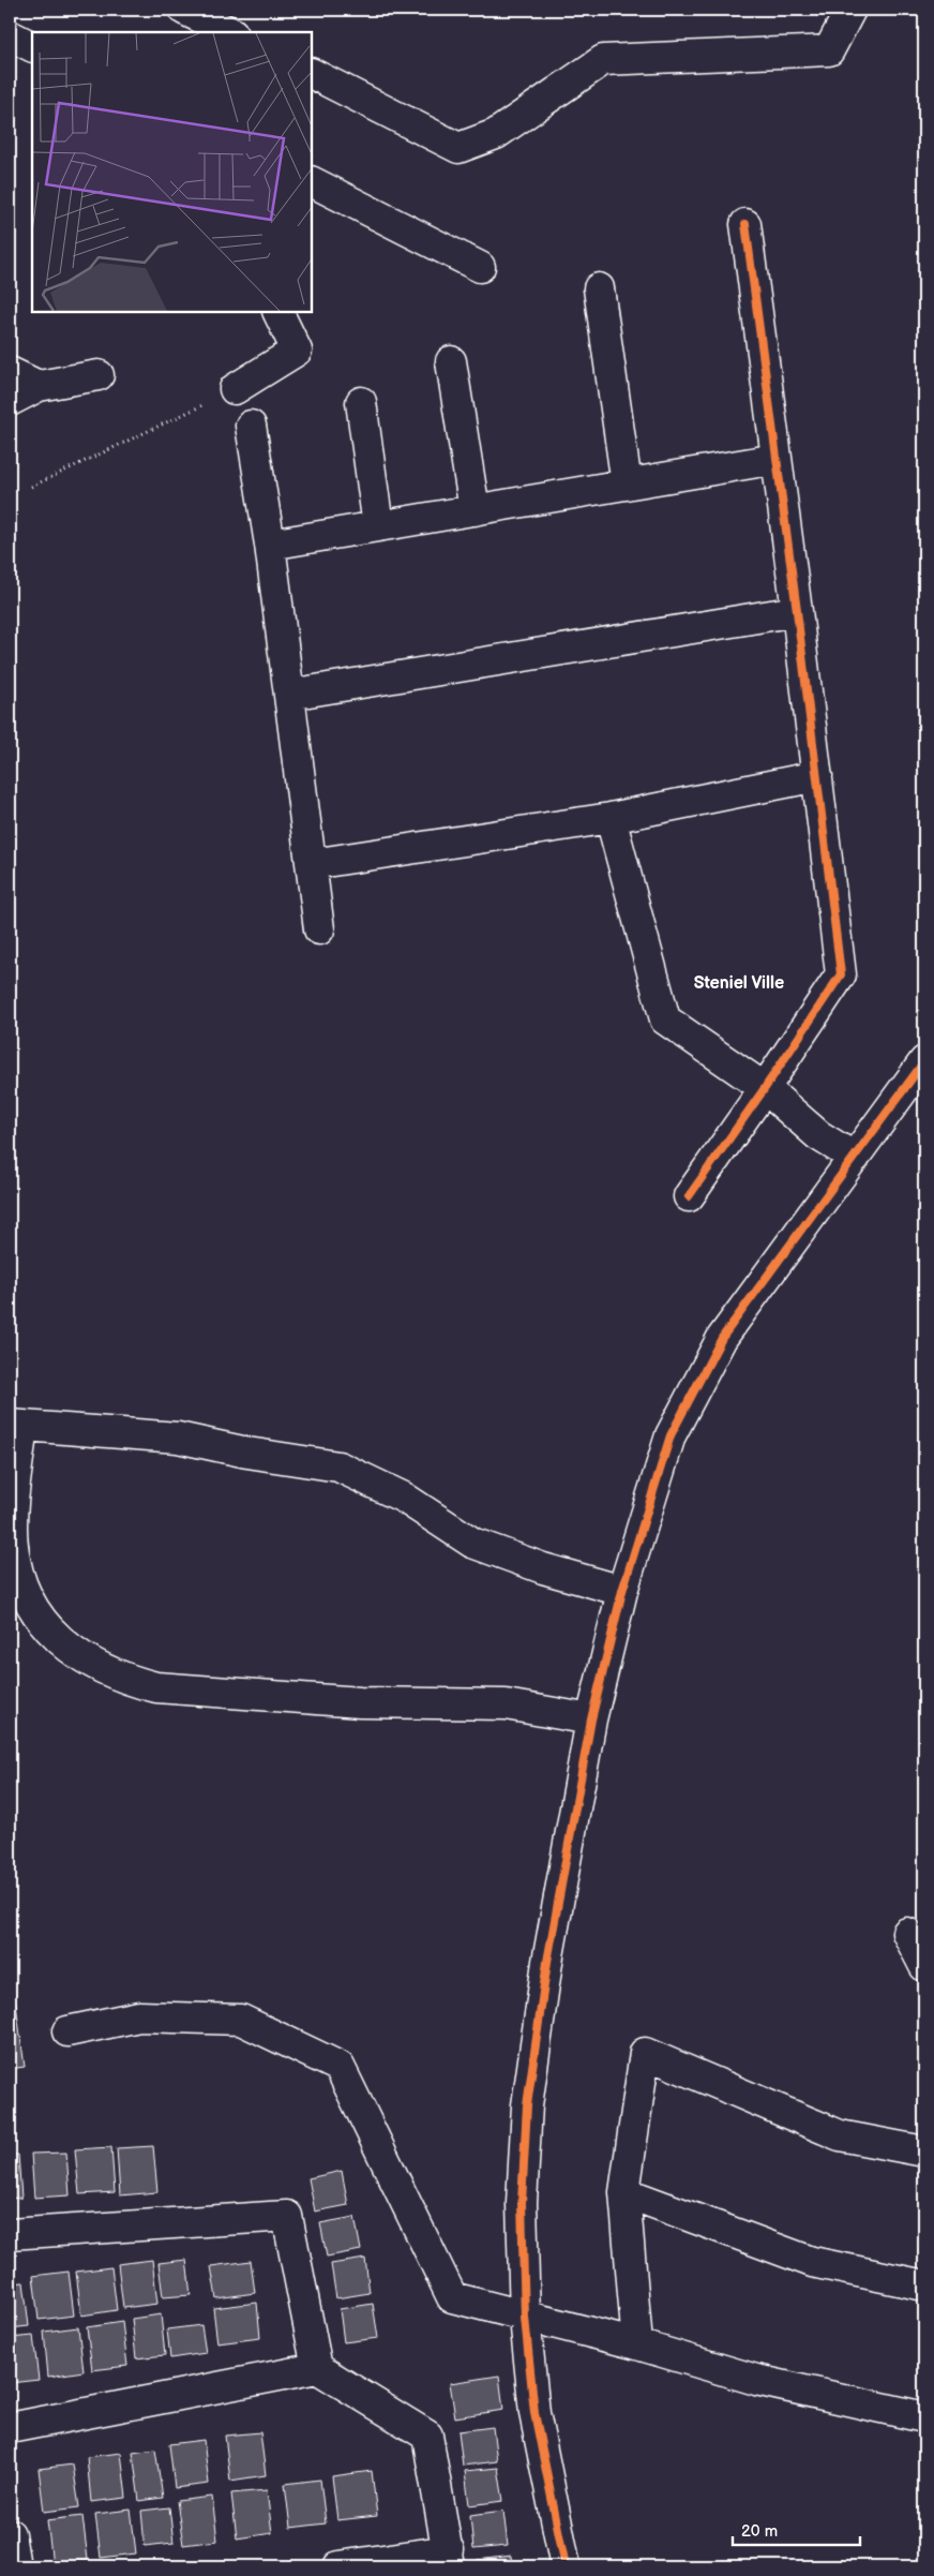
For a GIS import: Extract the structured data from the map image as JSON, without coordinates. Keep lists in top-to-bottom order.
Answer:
{
  "districts": ["Steniel Ville"],
  "scale_bar": "20 m"
}
